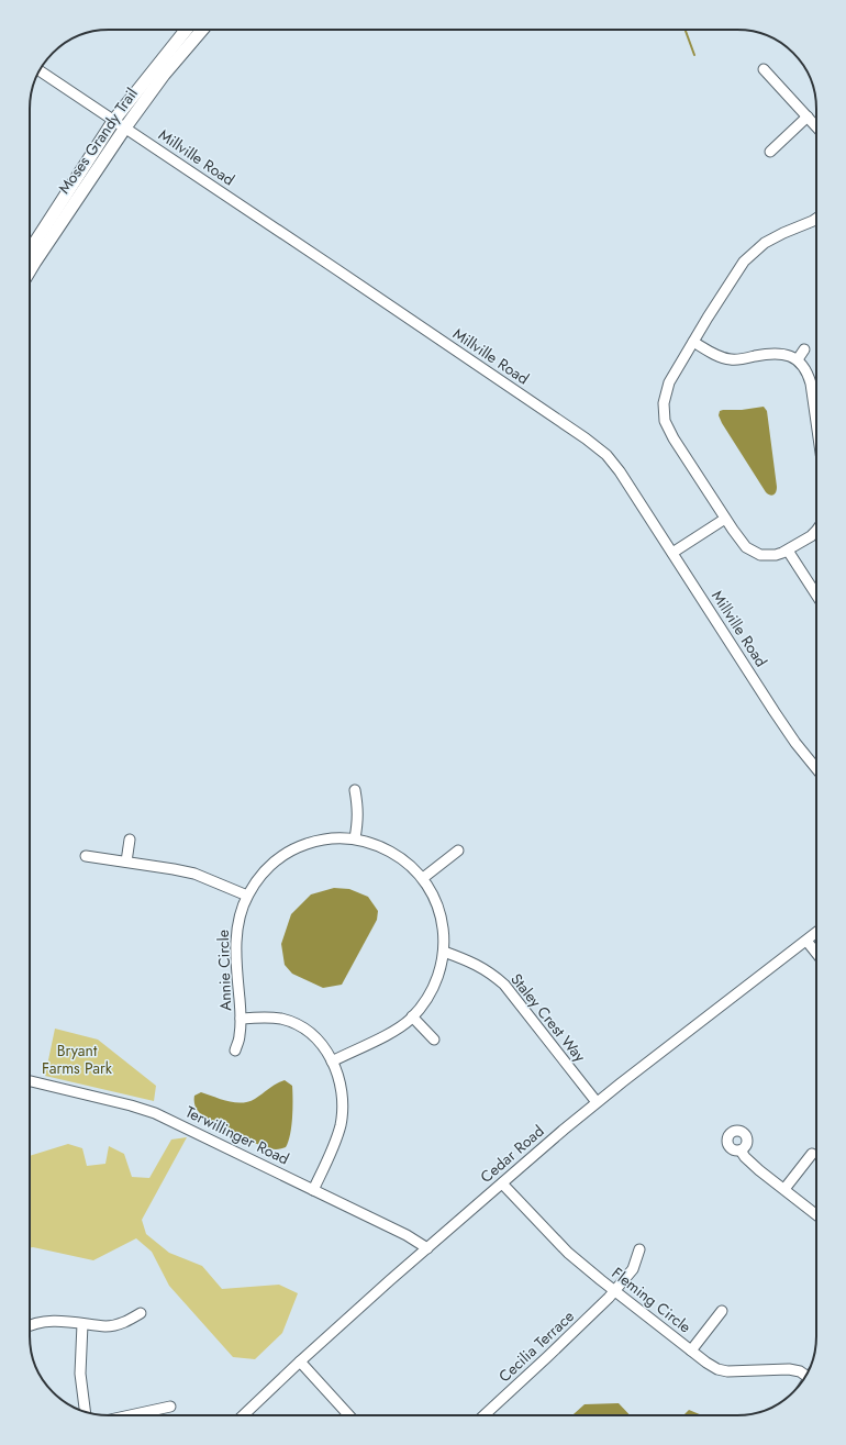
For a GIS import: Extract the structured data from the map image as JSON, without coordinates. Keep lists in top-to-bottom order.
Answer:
{
  "streets": {
    "main road": ["Moses Grandy Trail"],
    "street": [
      "Millville Road",
      "Annie Circle",
      "Staley Crest Way",
      "Terwillinger Road",
      "Cedar Road",
      "Fleming Circle",
      "Cecilia Terrace"
    ]
  },
  "crossings": [
    ["Moses Grandy Trail", "Millville Road"],
    ["Annie Circle", "Staley Crest Way"],
    ["Staley Crest Way", "Cedar Road"],
    ["Terwillinger Road", "Cedar Road"],
    ["Cedar Road", "Fleming Circle"],
    ["Fleming Circle", "Cecilia Terrace"]
  ],
  "parks": ["Bryant Farms Park"]
}
